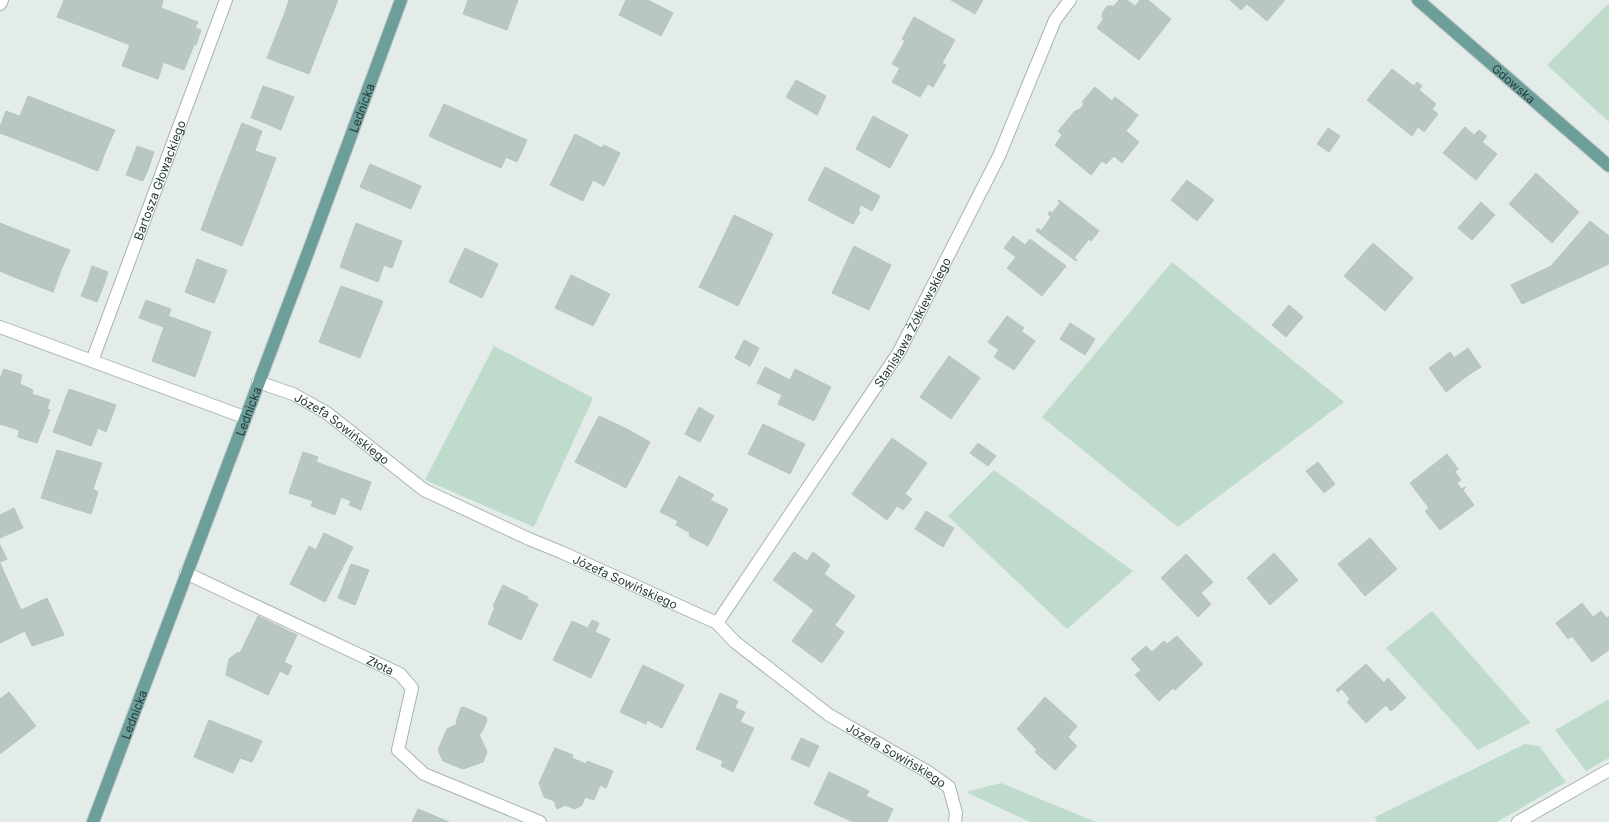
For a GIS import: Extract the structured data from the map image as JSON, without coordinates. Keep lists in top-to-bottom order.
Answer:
{
  "streets": {
    "main road": ["Gdowska", "Lednicka"],
    "street": [
      "Bartosza Głowackiego",
      "Stanisława Żółkiewskiego",
      "Józefa Sowińskiego",
      "Złota"
    ]
  },
  "crossings": [
    ["Lednicka", "Józefa Sowińskiego"],
    ["Lednicka", "Złota"],
    ["Stanisława Żółkiewskiego", "Józefa Sowińskiego"]
  ]
}
